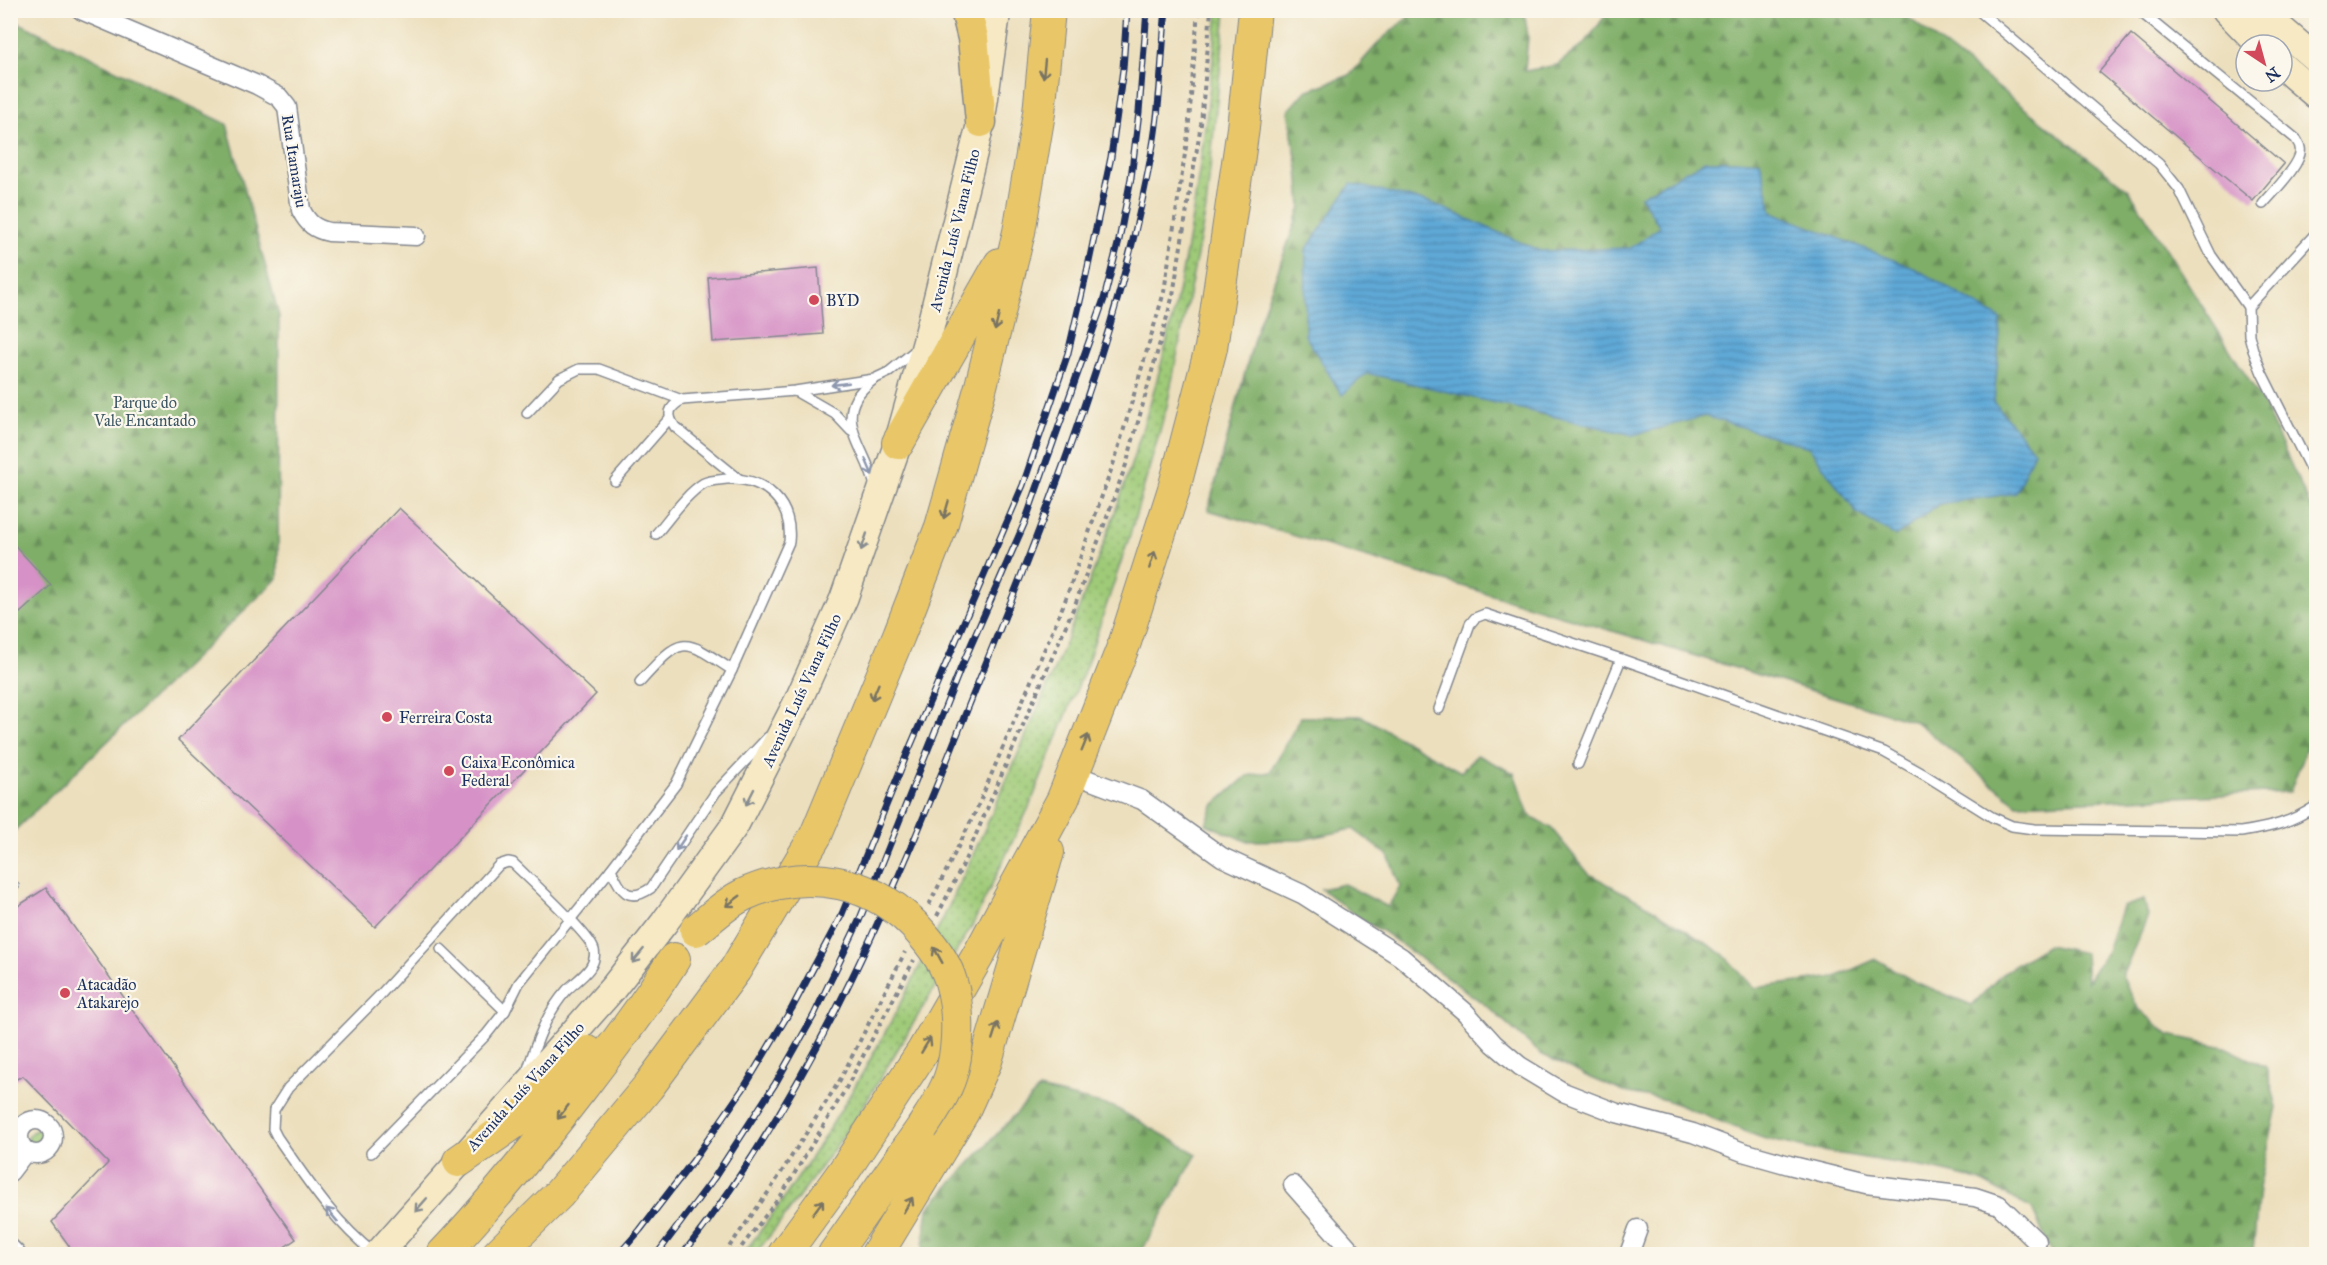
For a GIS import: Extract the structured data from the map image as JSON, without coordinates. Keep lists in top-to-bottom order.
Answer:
{
  "streets": {
    "main road": ["Avenida Luís Viana Filho"],
    "street": ["Rua Itamaraju"]
  },
  "one_way": ["Avenida Luís Viana Filho"],
  "parks": ["Parque do Vale Encantado"],
  "places": [
    "BYD",
    "Ferreira Costa",
    "Caixa Econômica Federal",
    "Atacadão Atakarejo"
  ],
  "north": "bottom right"
}
